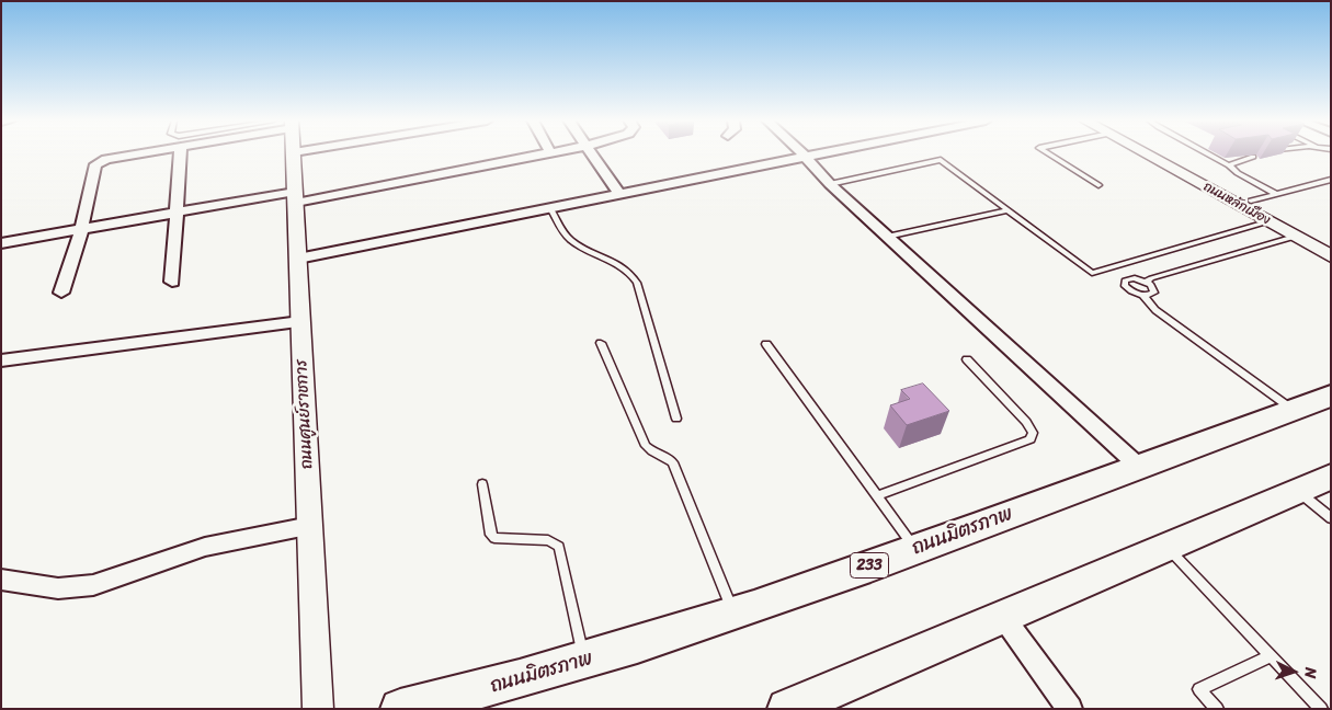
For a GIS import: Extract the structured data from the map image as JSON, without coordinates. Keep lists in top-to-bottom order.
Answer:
{
  "streets": {
    "main road": ["ถนนมิตรภาพ", "233"],
    "street": ["ถนนหลักเมือง", "ถนนศูนย์ราชการ"]
  },
  "north": "right"
}
